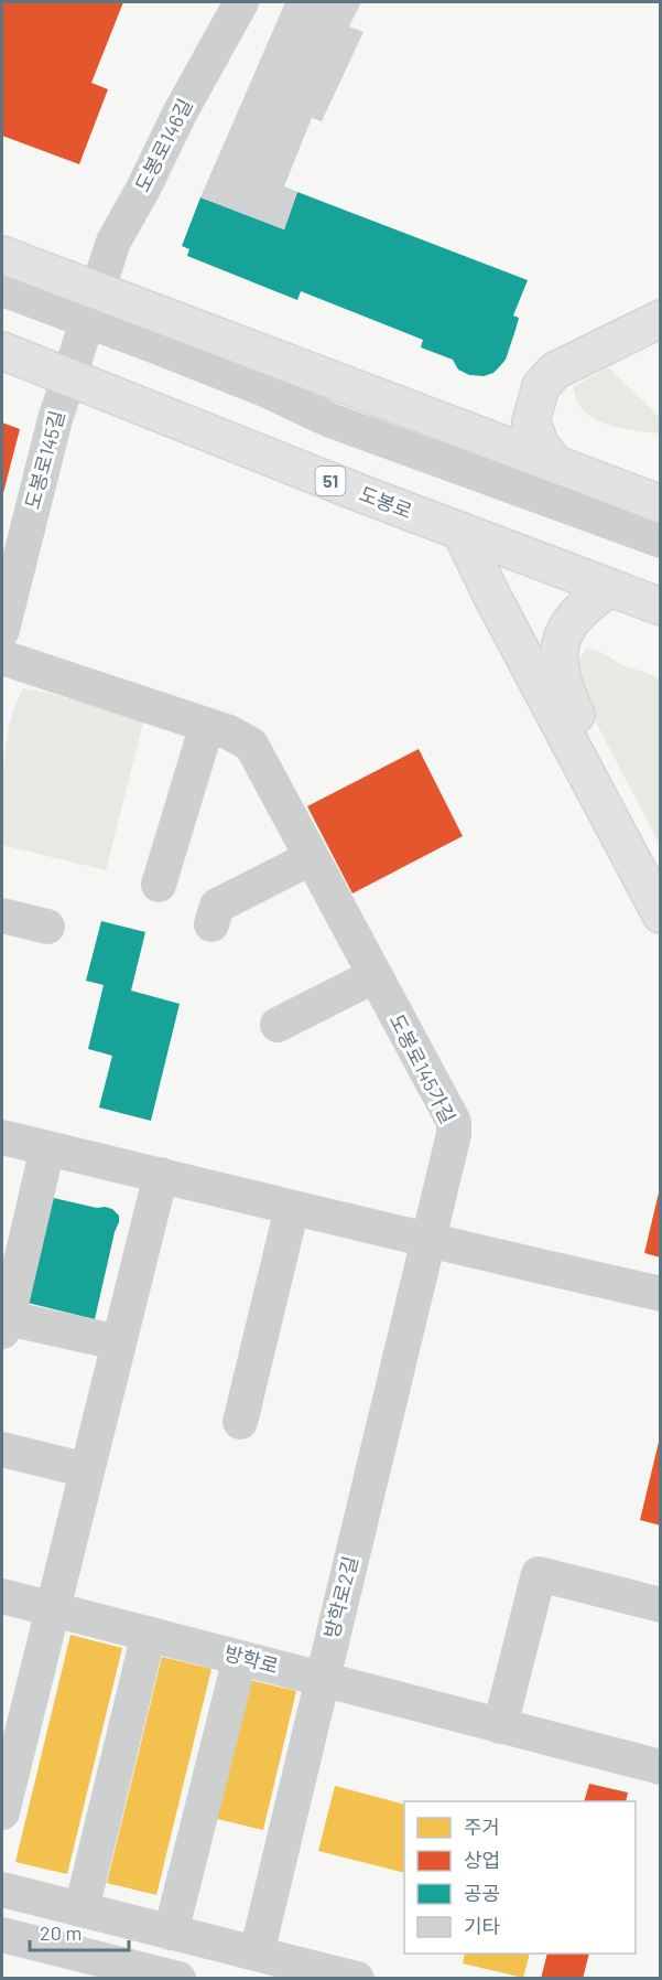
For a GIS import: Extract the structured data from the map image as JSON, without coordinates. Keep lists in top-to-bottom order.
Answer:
{
  "streets": {
    "main road": ["51", "도봉로"],
    "street": [
      "도봉로146길",
      "도봉로145길",
      "도봉로145가길",
      "방학로2길",
      "방학로"
    ]
  },
  "crossings": [
    ["도봉로146길", "도봉로145길"],
    ["도봉로145길", "도봉로"],
    ["도봉로145가길", "방학로2길"],
    ["방학로2길", "방학로"]
  ],
  "legend": [
    "주거",
    "상업",
    "공공",
    "기타"
  ],
  "scale_bar": "20 m"
}
